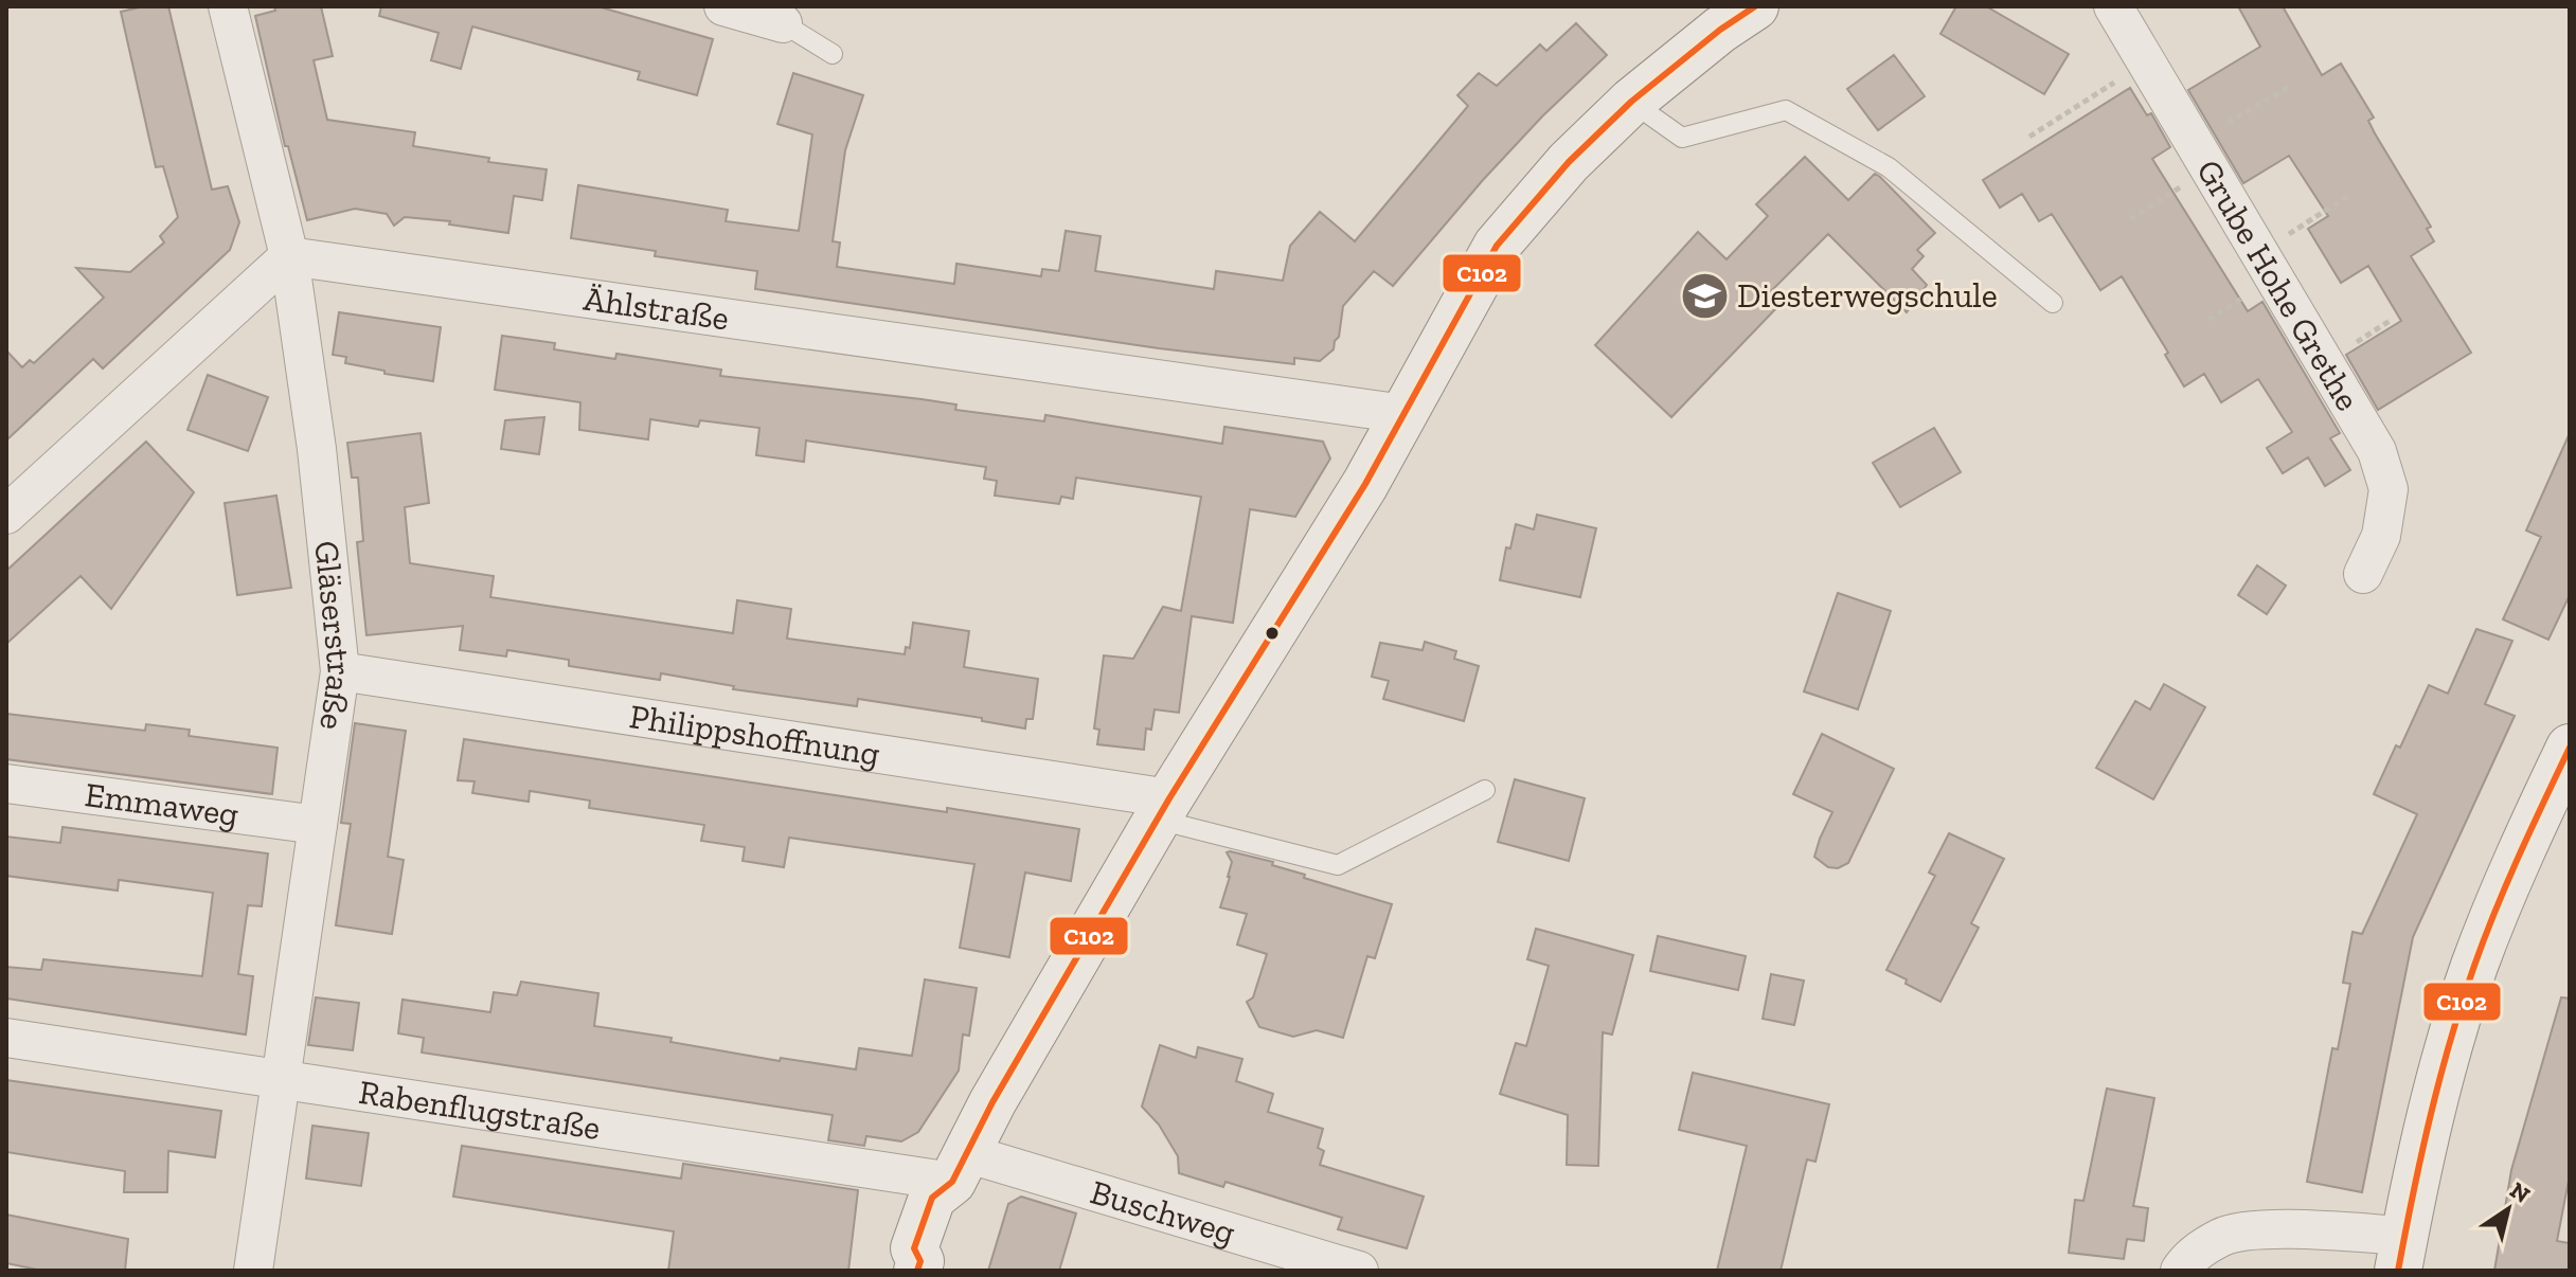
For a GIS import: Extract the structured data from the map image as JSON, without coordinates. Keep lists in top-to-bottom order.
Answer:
{
  "streets": {
    "street": [
      "Grube Hohe Grethe",
      "Ählstraße",
      "Gläserstraße",
      "Philippshoffnung",
      "Emmaweg",
      "Rabenflugstraße",
      "Buschweg"
    ]
  },
  "crossings": [
    ["Ählstraße", "Gläserstraße"],
    ["Gläserstraße", "Philippshoffnung"],
    ["Gläserstraße", "Emmaweg"],
    ["Gläserstraße", "Rabenflugstraße"],
    ["Rabenflugstraße", "Buschweg"]
  ],
  "places": {
    "school or university": ["Diesterwegschule"]
  },
  "lines": ["transit line C102"],
  "north": "top right"
}
